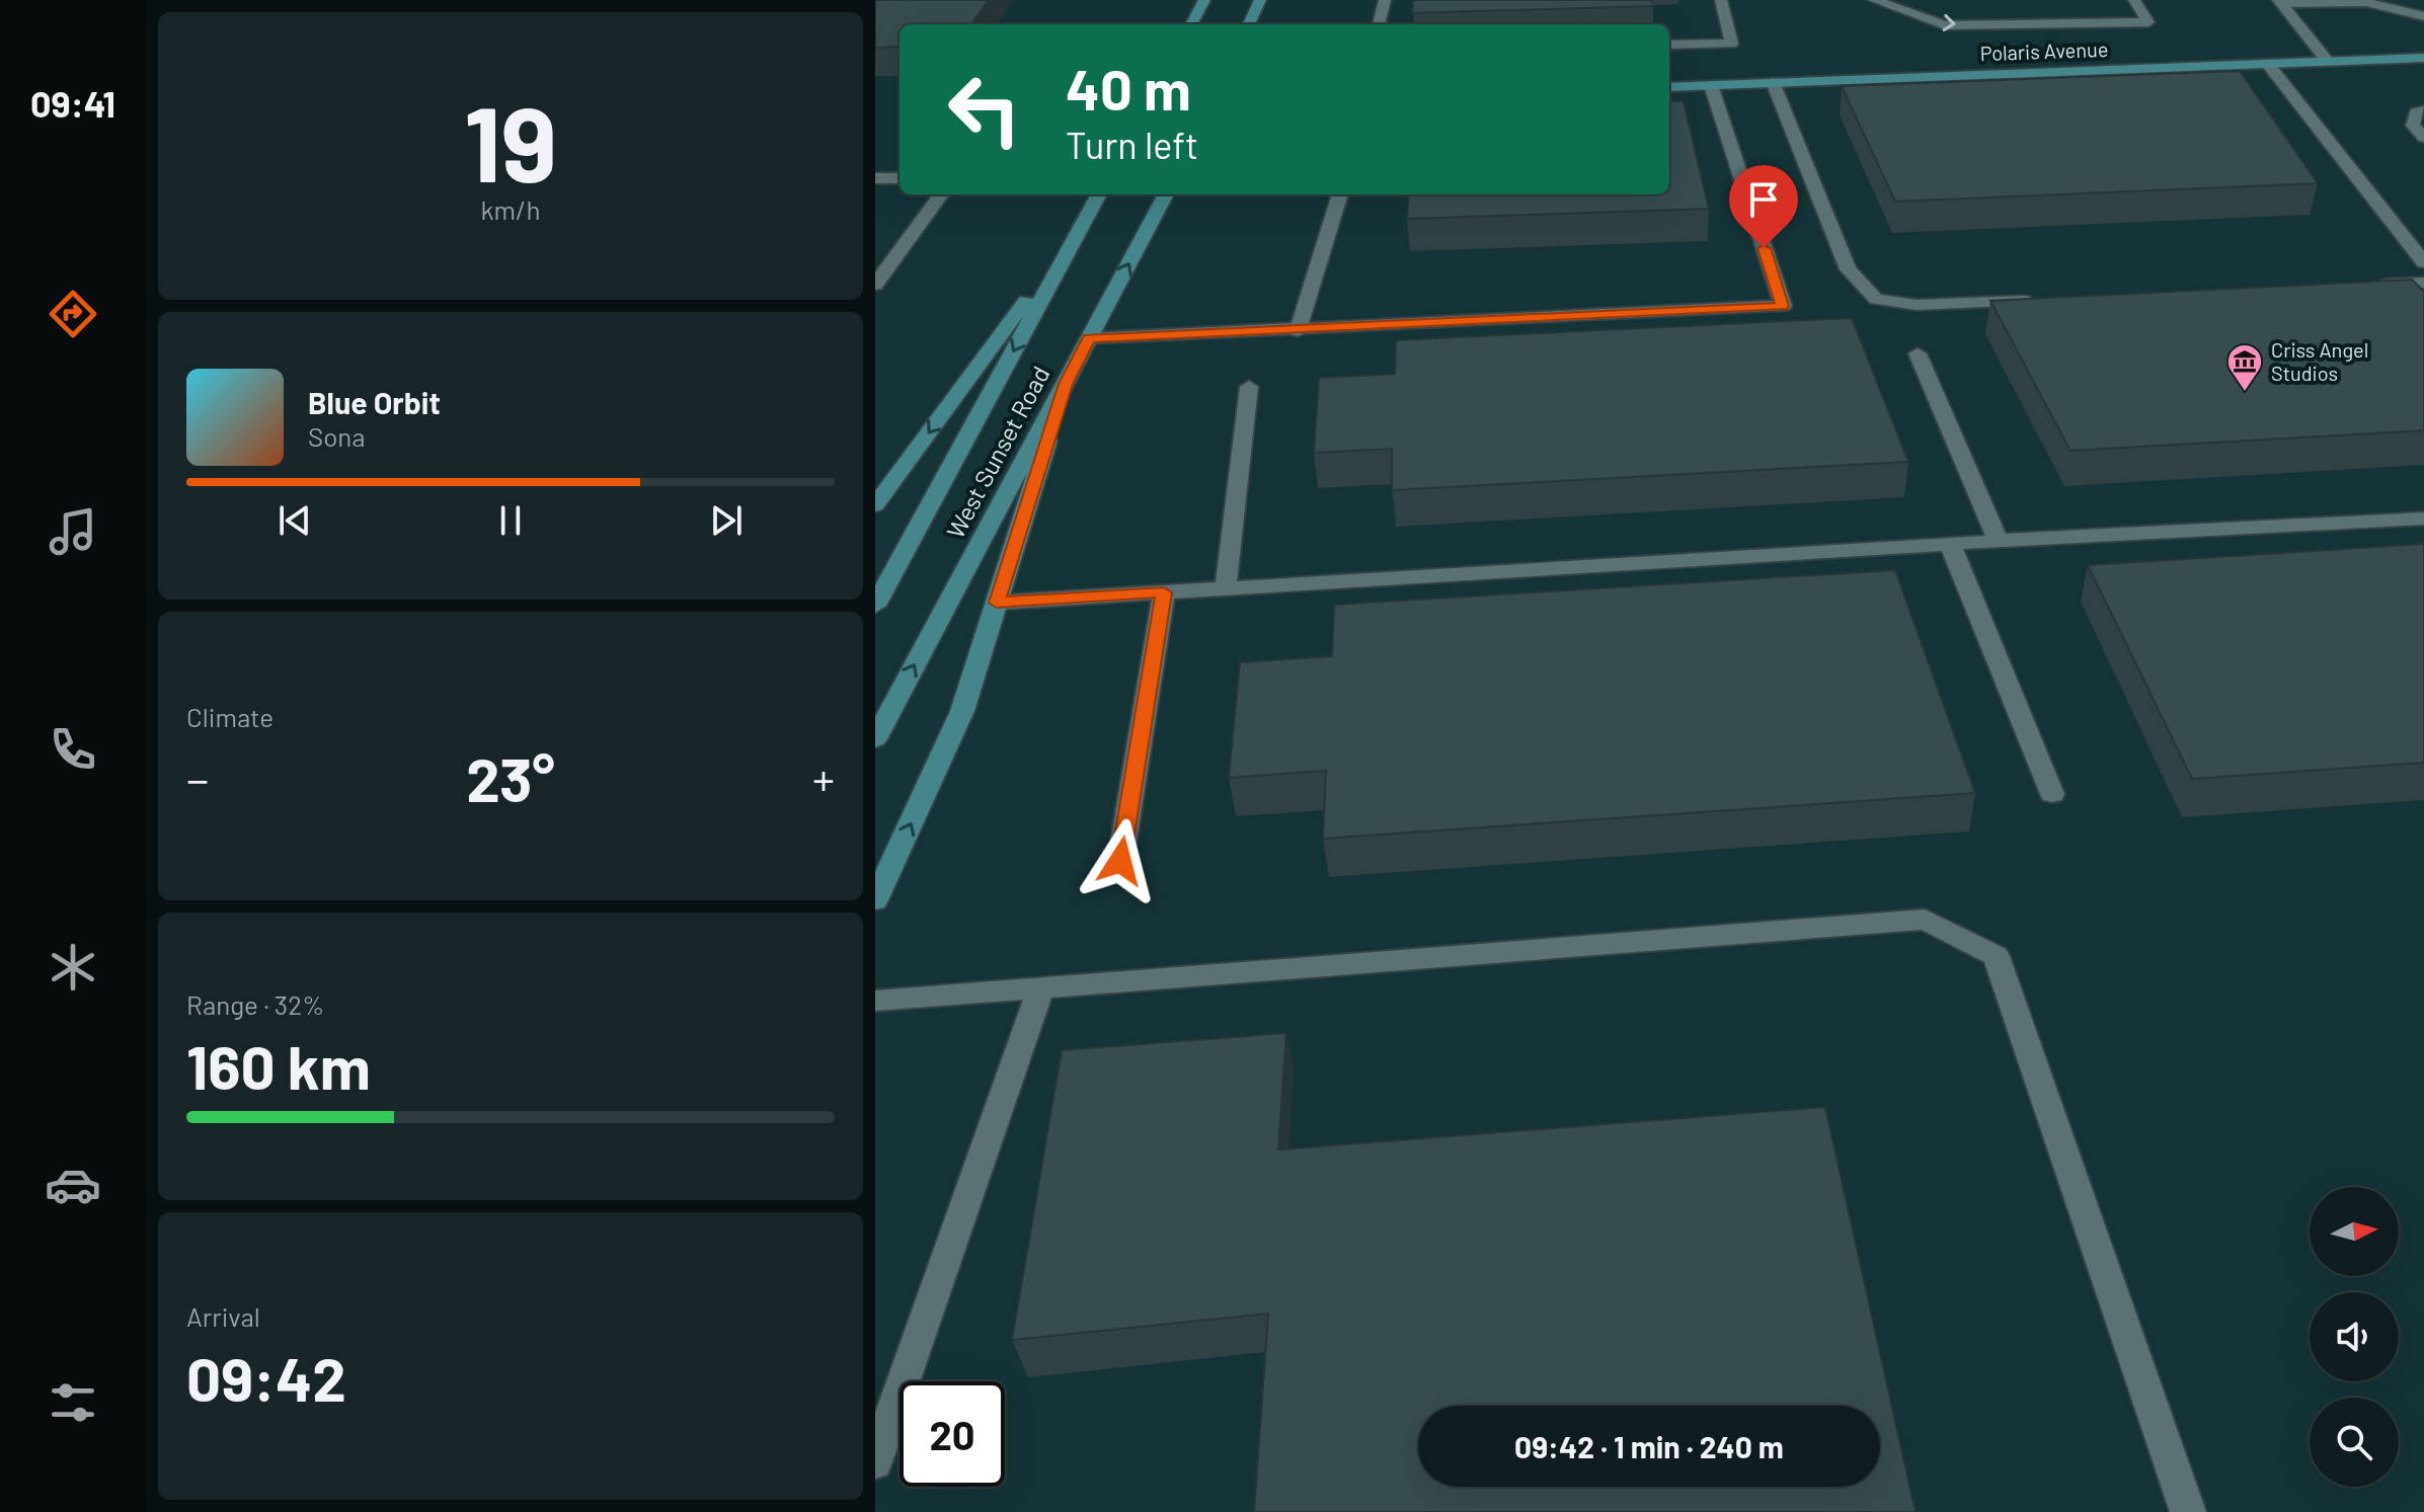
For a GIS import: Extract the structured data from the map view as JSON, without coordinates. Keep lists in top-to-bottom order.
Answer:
{
  "streets": {
    "main road": ["Polaris Avenue", "West Sunset Road"]
  },
  "places": {
    "museum": ["Criss Angel Studios"]
  },
  "north": "right",
  "page": {
    "tabs": "09:41",
    "tile": [
      ["19", "km/h"],
      "Climate",
      ["Range · 32%", "160 km"],
      ["Arrival", "09:42"]
    ],
    "turn": ["40 m", "Turn left"],
    "song": ["Blue Orbit", "Sona"],
    "heat": ["−", "23°", "+"],
    "limit": "20",
    "trip": "09:42 · 1 min · 240 m"
  }
}
